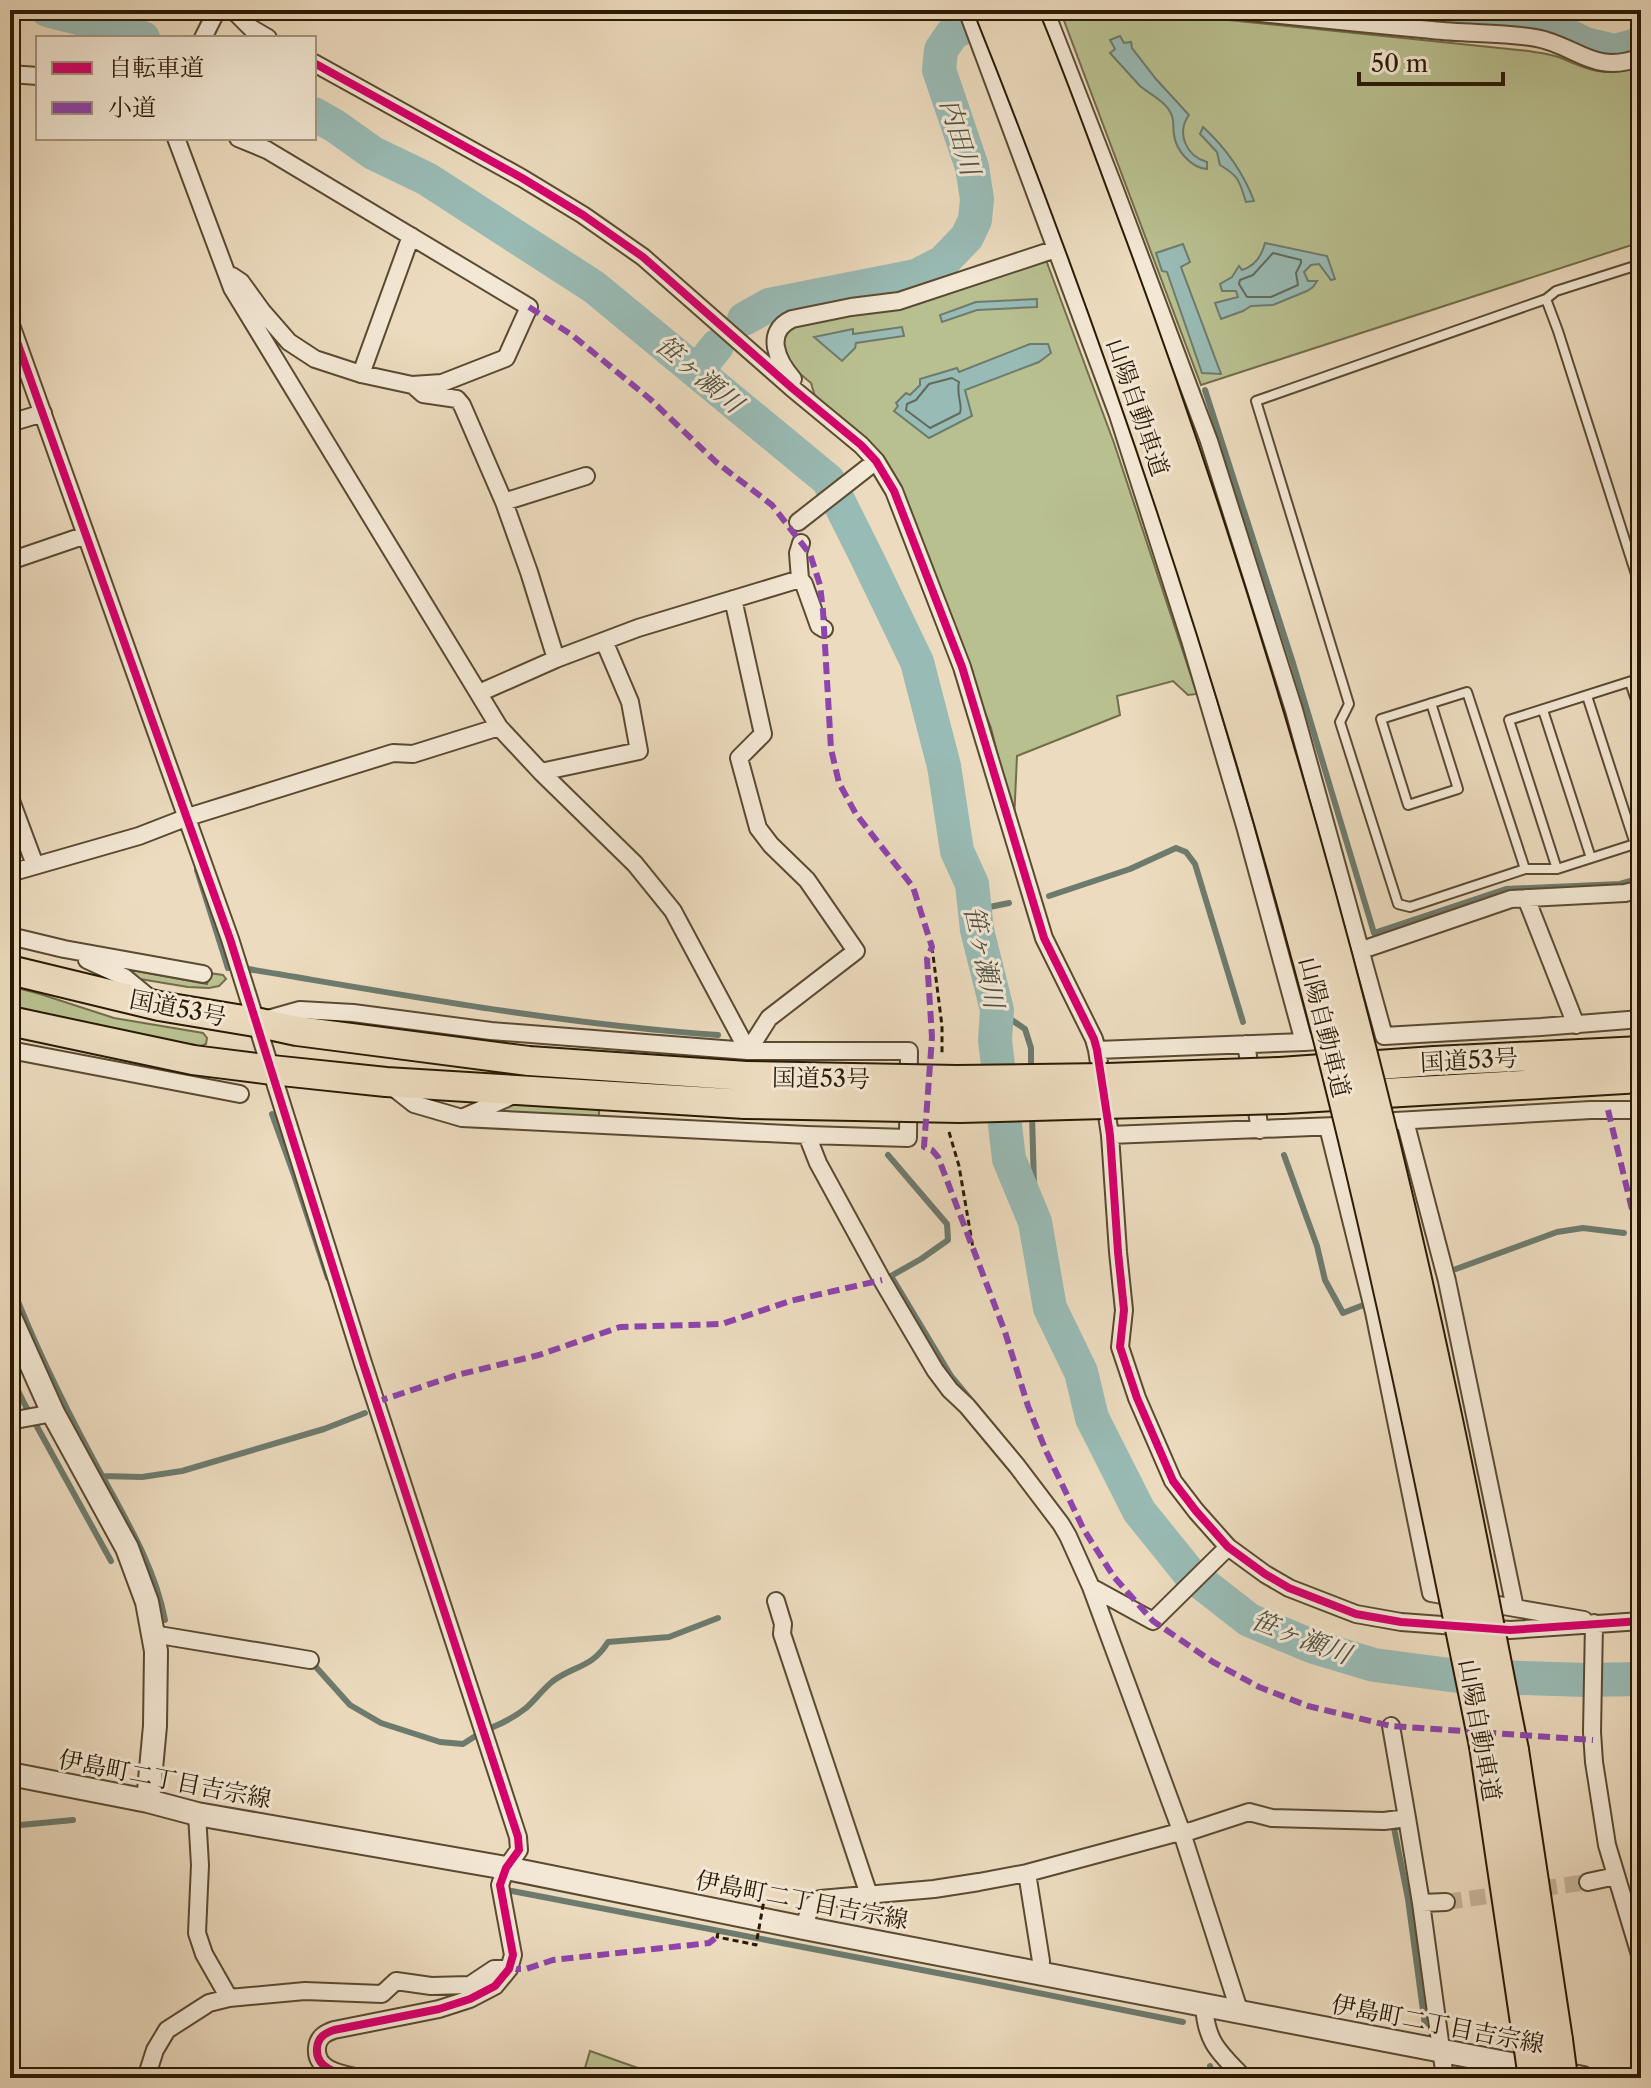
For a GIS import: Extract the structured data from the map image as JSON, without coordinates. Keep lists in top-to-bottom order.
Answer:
{
  "streets": {
    "highway": ["山陽自動車道", "国道53号"],
    "street": ["伊島町二丁目吉宗線"]
  },
  "water": ["内田川", "笹ヶ瀬川"],
  "legend": ["自転車道", "小道"],
  "scale_bar": "50 m"
}
